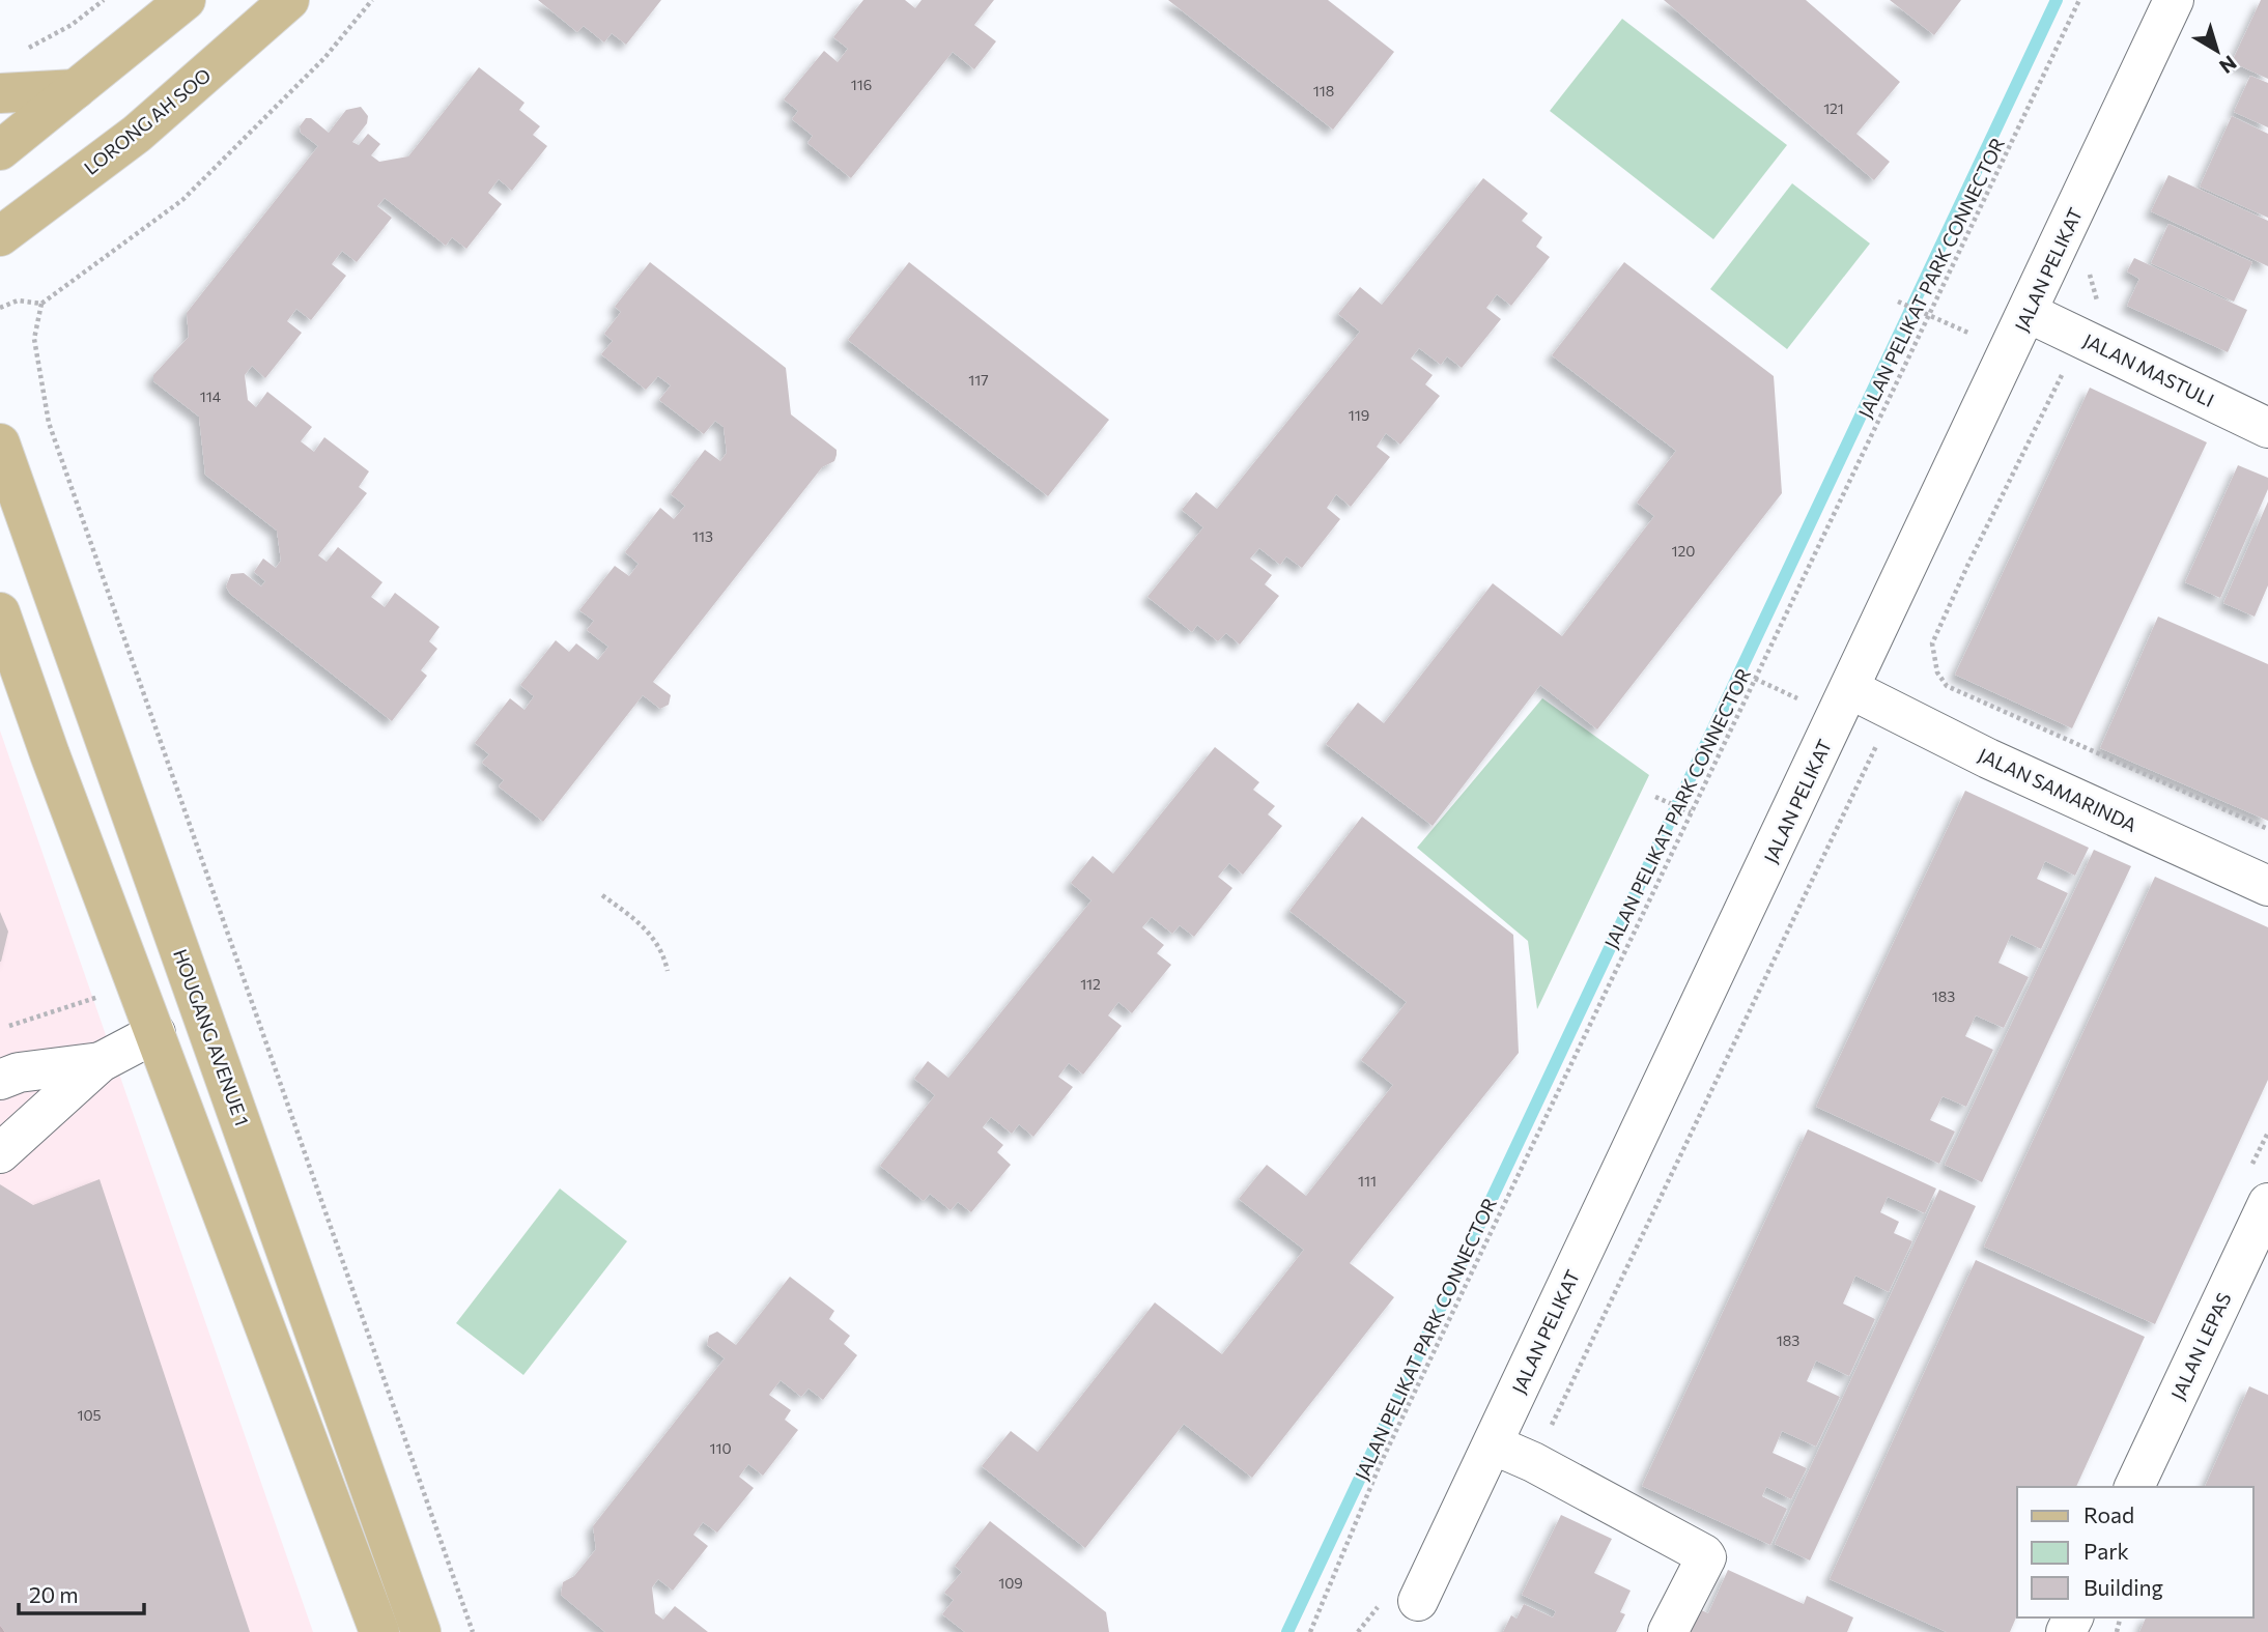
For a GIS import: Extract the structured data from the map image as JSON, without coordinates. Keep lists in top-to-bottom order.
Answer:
{
  "streets": {
    "main road": ["LORONG AH SOO", "HOUGANG AVENUE 1"],
    "street": [
      "JALAN PELIKAT",
      "JALAN MASTULI",
      "JALAN SAMARINDA",
      "JALAN LEPAS"
    ],
    "path": ["JALAN PELIKAT PARK CONNECTOR"]
  },
  "crossings": [
    ["JALAN PELIKAT", "JALAN MASTULI"],
    ["JALAN PELIKAT", "JALAN SAMARINDA"]
  ],
  "house_numbers": [
    "116",
    "118",
    "121",
    "117",
    "114",
    "119",
    "113",
    "120",
    "112",
    "183",
    "111",
    "183",
    "105",
    "110",
    "109"
  ],
  "legend": ["Road", "Park", "Building"],
  "scale_bar": "20 m",
  "north": "bottom right"
}
